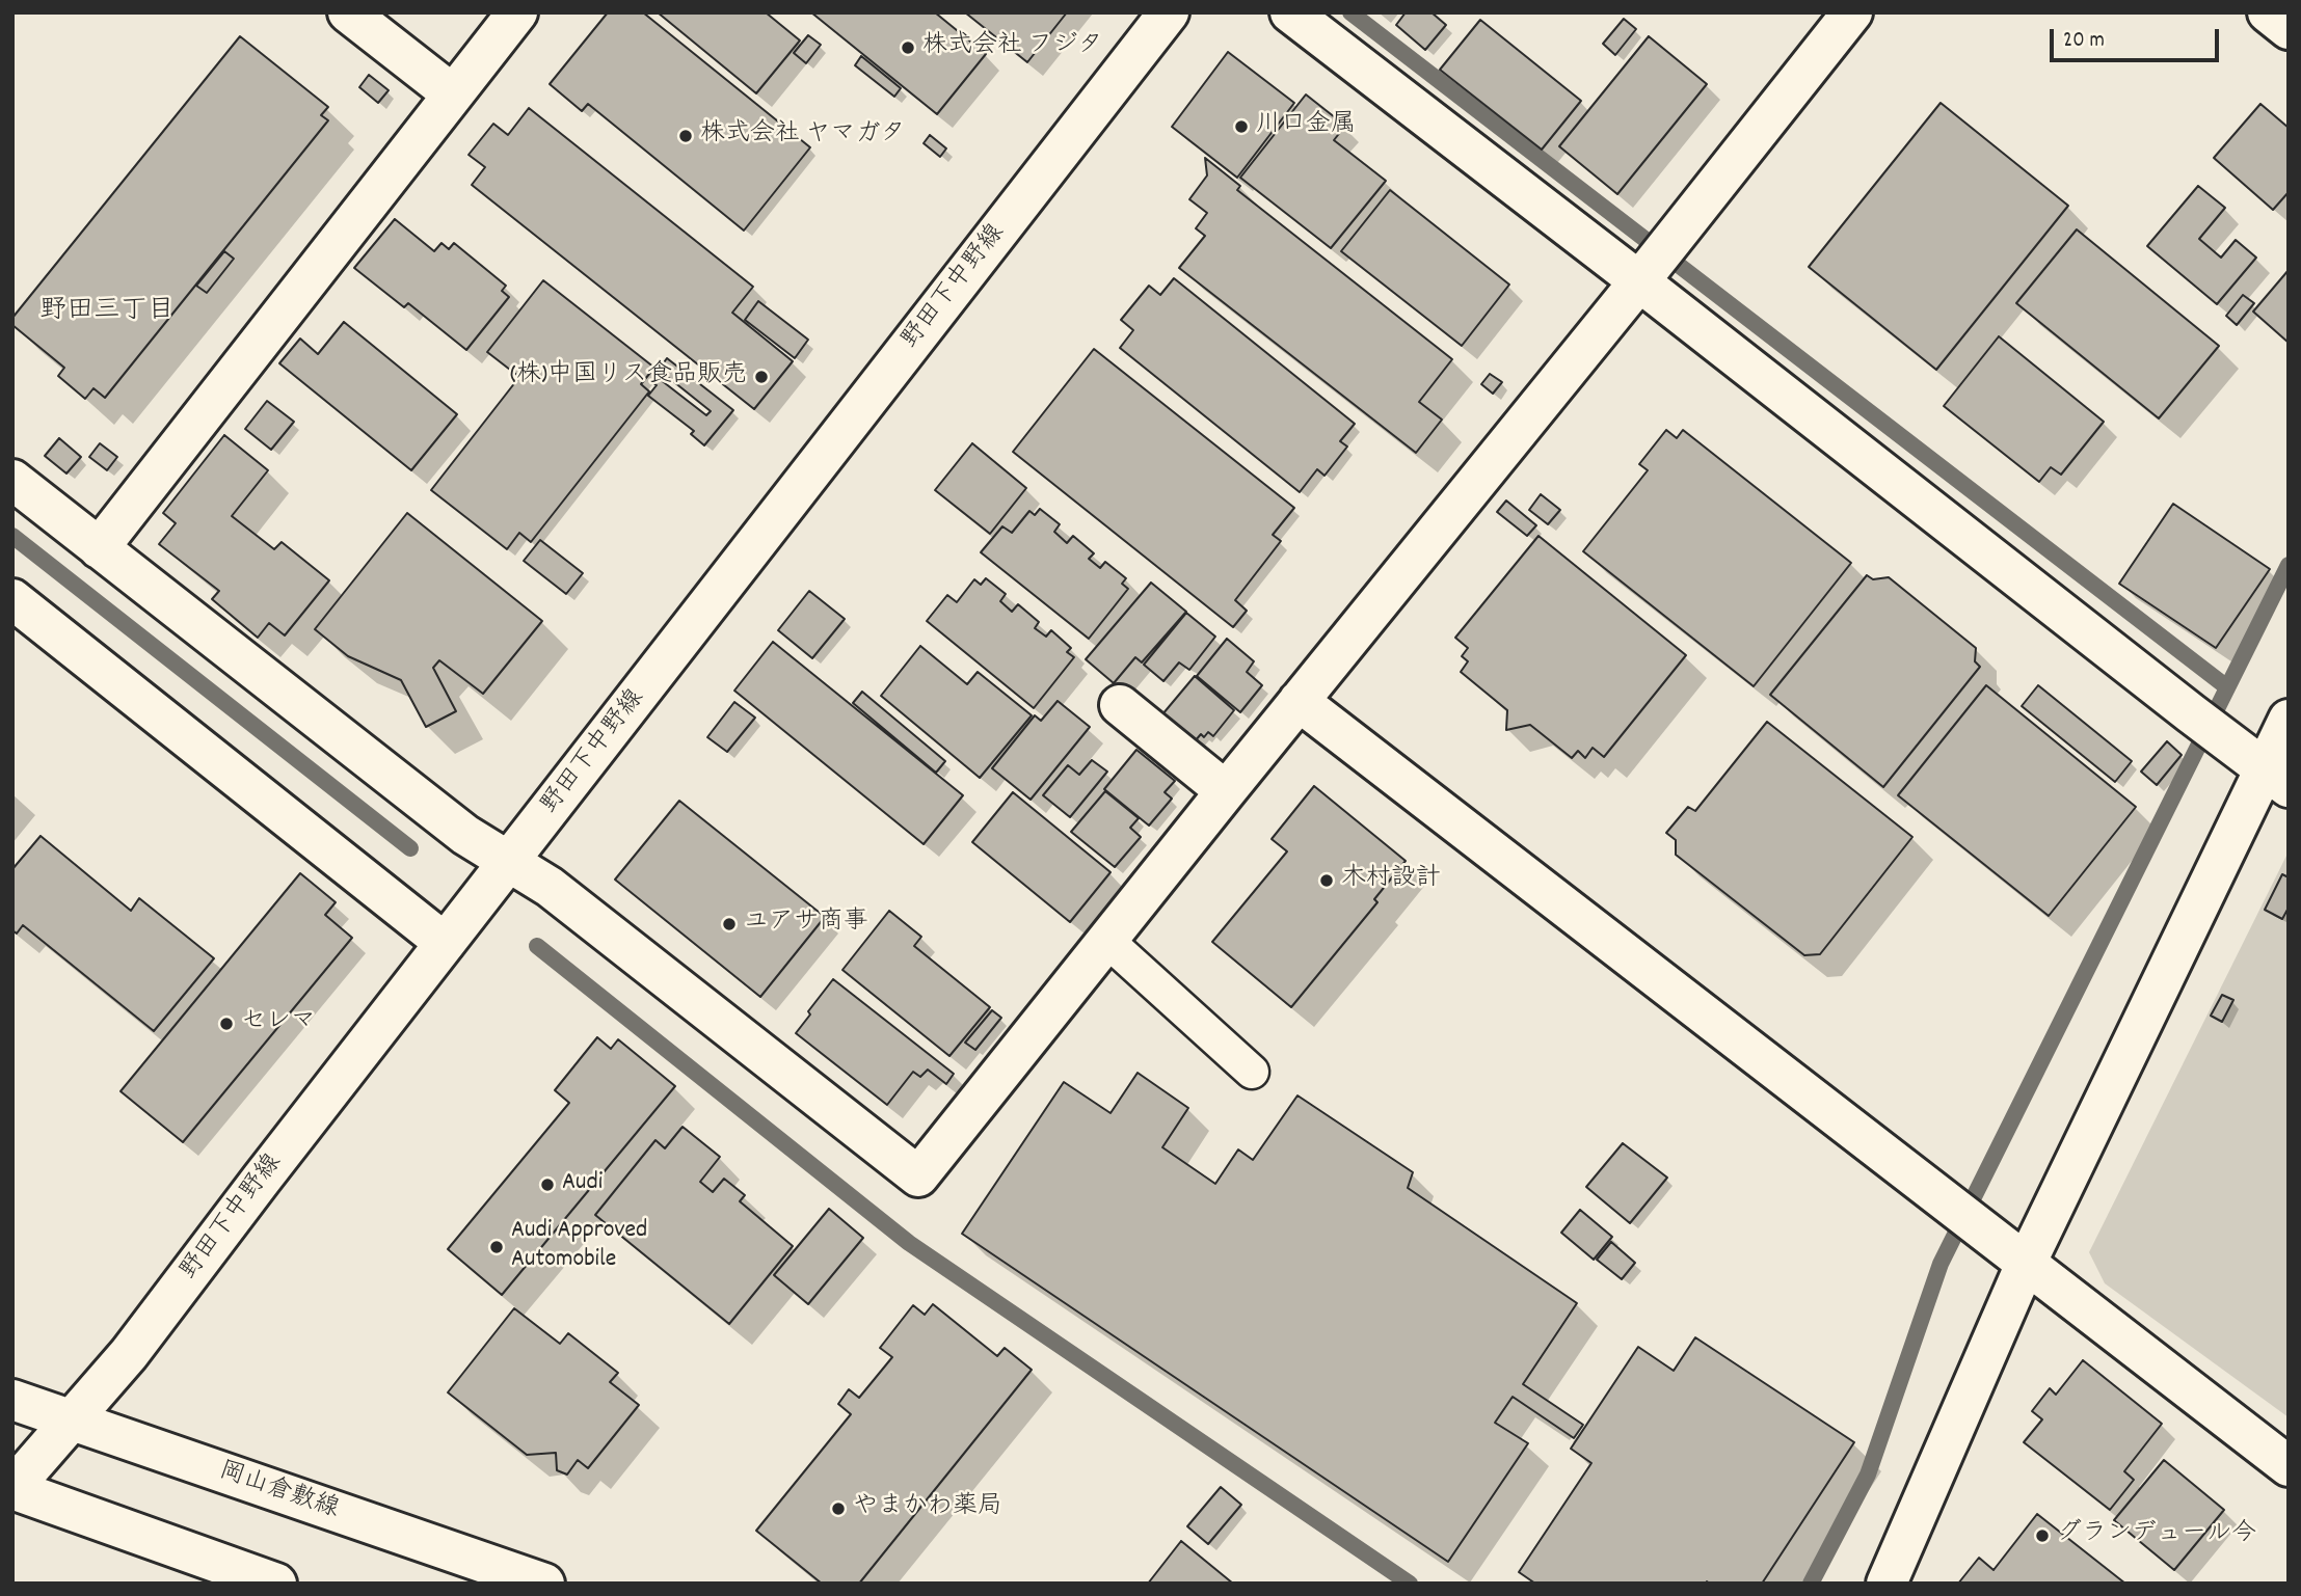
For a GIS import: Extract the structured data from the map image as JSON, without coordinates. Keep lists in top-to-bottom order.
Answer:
{
  "streets": {
    "street": ["野田下中野線", "岡山倉敷線"]
  },
  "crossings": [
    ["野田下中野線", "岡山倉敷線"]
  ],
  "districts": ["野田三丁目"],
  "places": [
    "株式会社 フジタ",
    "川口金属",
    "株式会社 ヤマガタ",
    "(株)中国リス食品販売",
    "木村設計",
    "ユアサ商事",
    "セレマ",
    "Audi",
    "Audi Approved Automobile",
    "やまかわ薬局",
    "グランデュール今"
  ],
  "scale_bar": "20 m"
}
